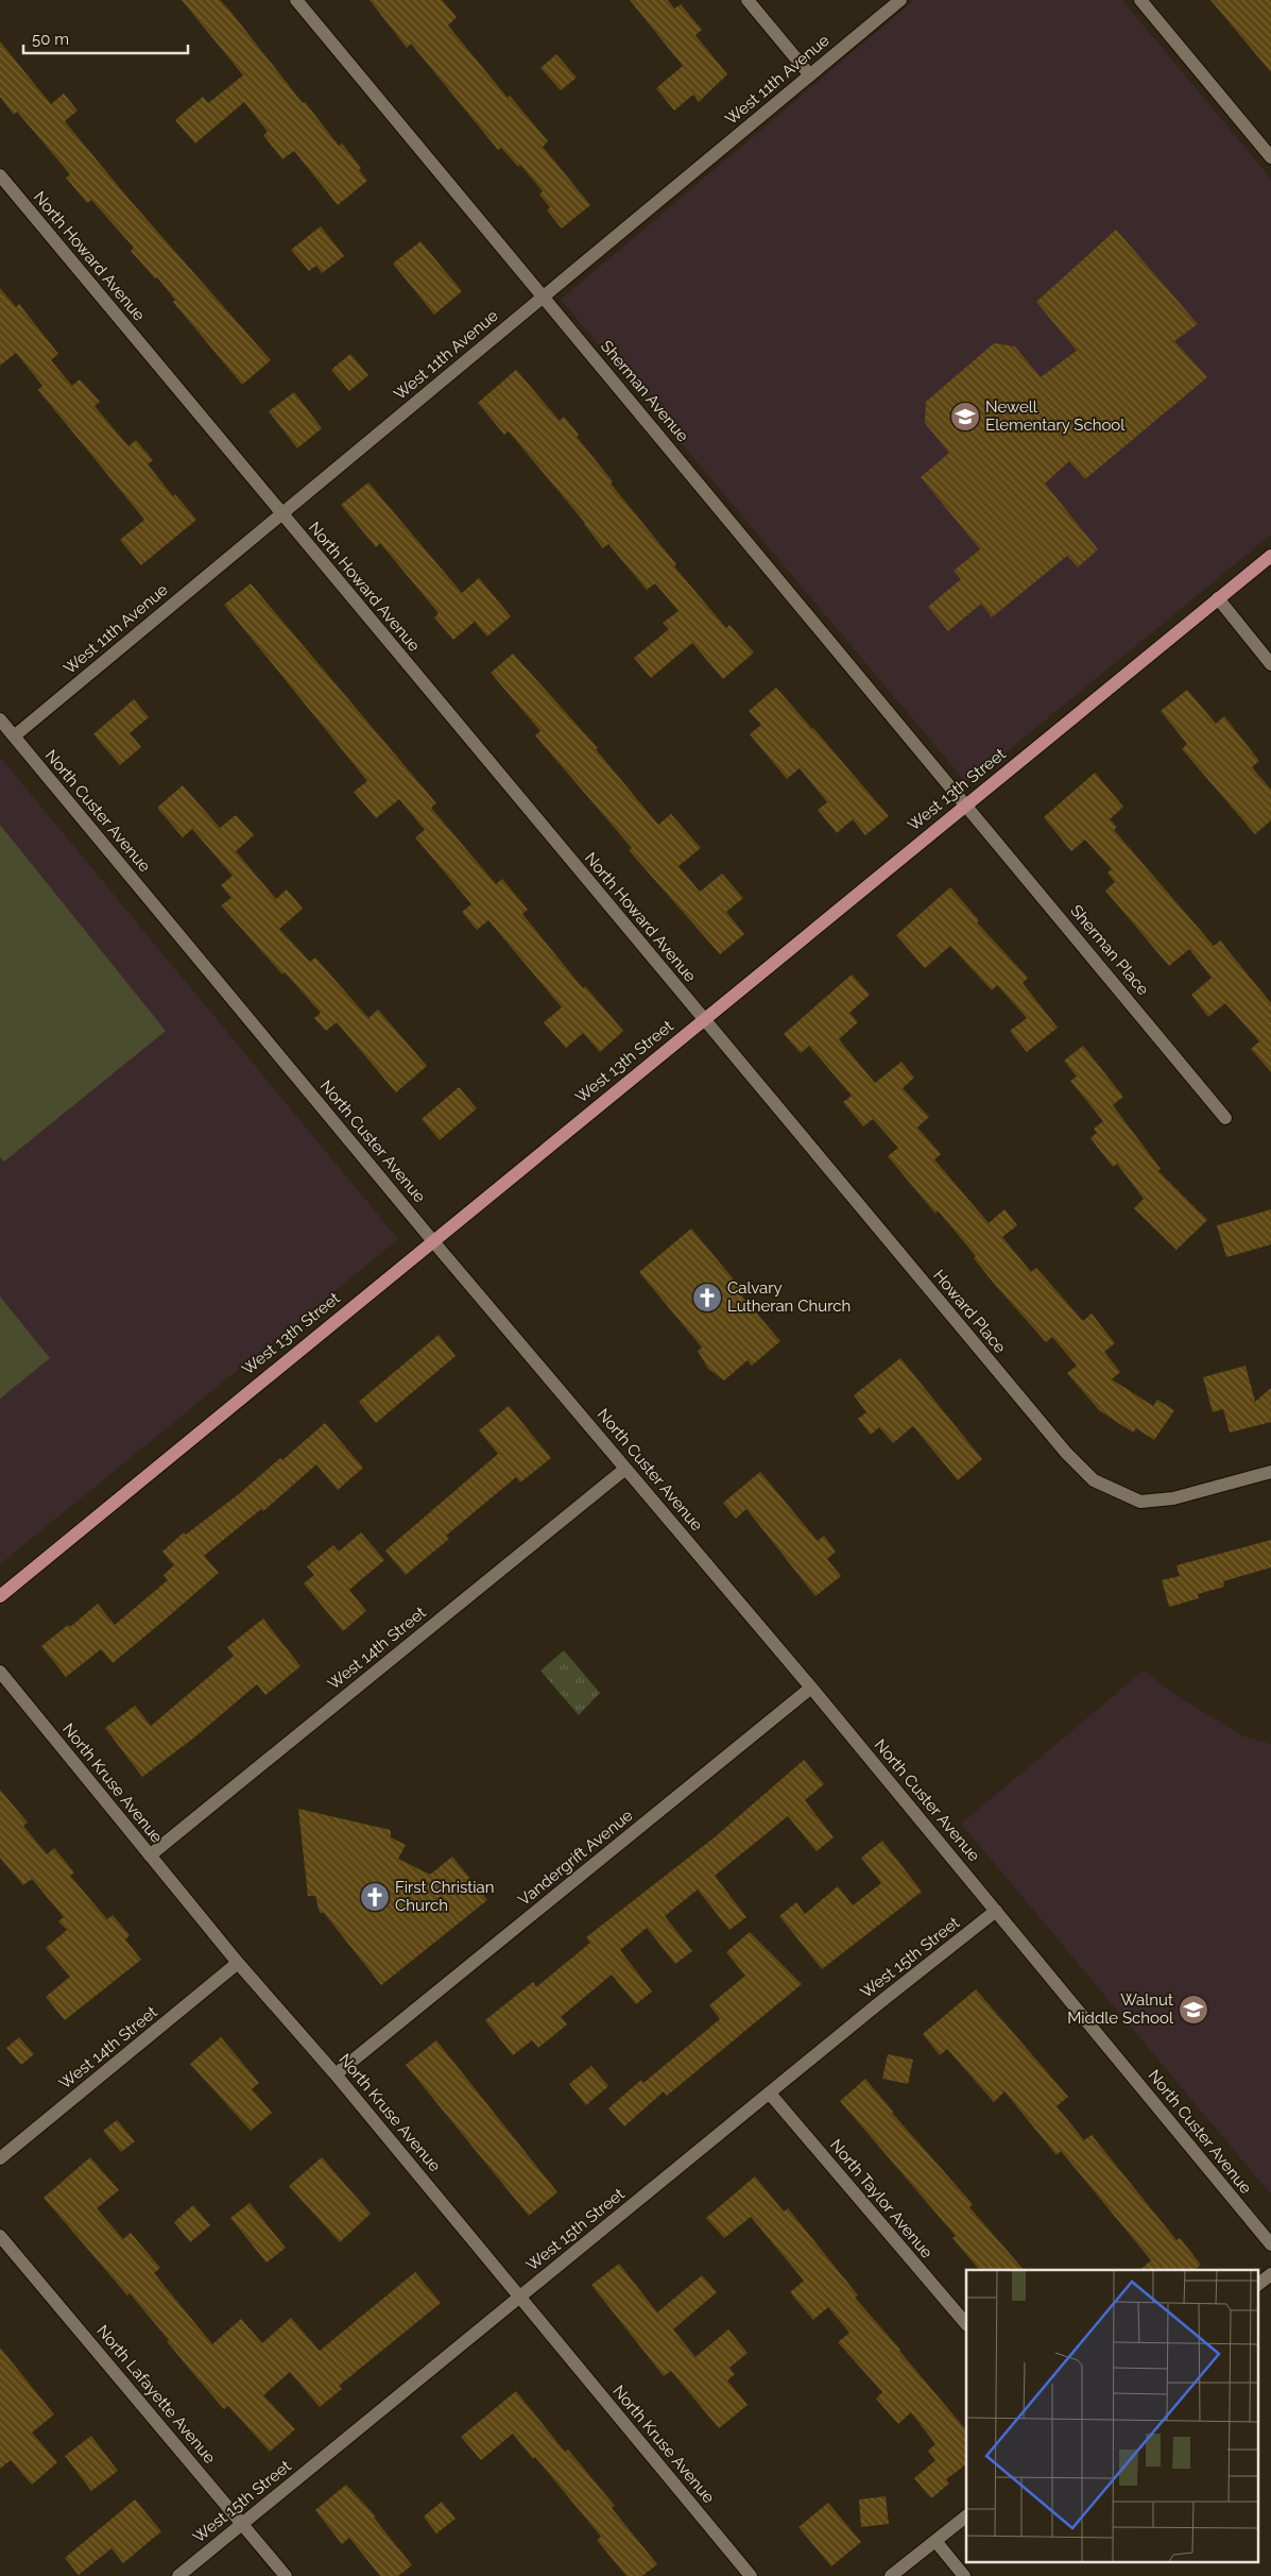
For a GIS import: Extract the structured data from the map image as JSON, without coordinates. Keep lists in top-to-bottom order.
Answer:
{
  "streets": {
    "main road": ["West 13th Street"],
    "street": [
      "West 11th Avenue",
      "North Howard Avenue",
      "Sherman Avenue",
      "North Custer Avenue",
      "Sherman Place",
      "Howard Place",
      "West 14th Street",
      "North Kruse Avenue",
      "Vandergrift Avenue",
      "West 15th Street",
      "North Taylor Avenue",
      "North Lafayette Avenue"
    ]
  },
  "crossings": [
    ["West 11th Avenue", "North Howard Avenue"],
    ["West 11th Avenue", "Sherman Avenue"],
    ["West 11th Avenue", "North Custer Avenue"],
    ["North Howard Avenue", "West 13th Street"],
    ["North Howard Avenue", "Howard Place"],
    ["Sherman Avenue", "West 13th Street"],
    ["Sherman Avenue", "Sherman Place"],
    ["West 13th Street", "North Custer Avenue"],
    ["West 13th Street", "Sherman Place"],
    ["West 13th Street", "Howard Place"],
    ["North Custer Avenue", "West 14th Street"],
    ["North Custer Avenue", "Vandergrift Avenue"],
    ["North Custer Avenue", "West 15th Street"],
    ["West 14th Street", "North Kruse Avenue"],
    ["North Kruse Avenue", "Vandergrift Avenue"],
    ["North Kruse Avenue", "West 15th Street"],
    ["West 15th Street", "North Taylor Avenue"],
    ["West 15th Street", "North Lafayette Avenue"]
  ],
  "places": {
    "school or university": ["Newell Elementary School", "Walnut Middle School"],
    "church": ["Calvary Lutheran Church", "First Christian Church"]
  },
  "scale_bar": "50 m"
}
